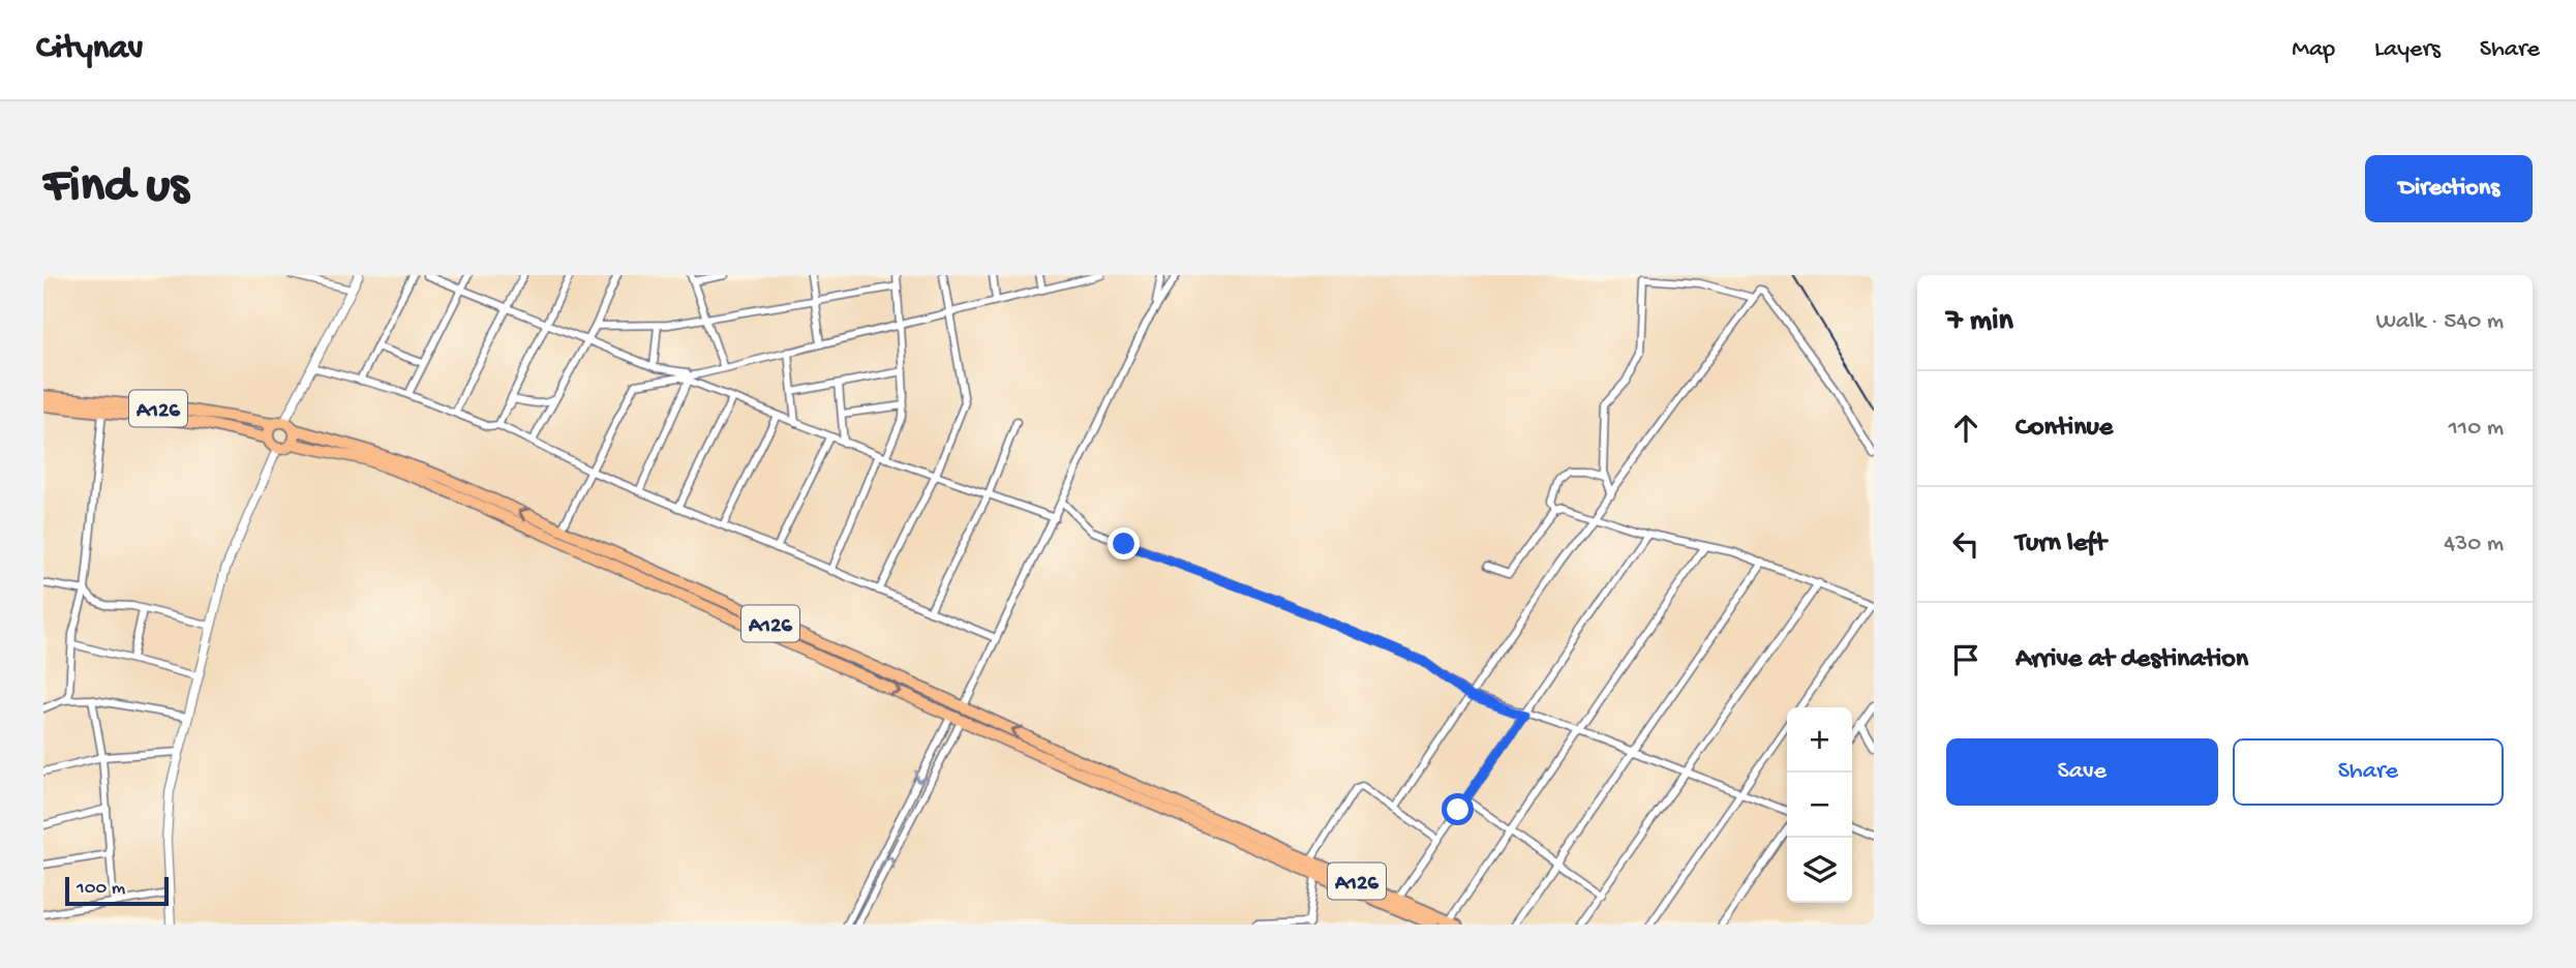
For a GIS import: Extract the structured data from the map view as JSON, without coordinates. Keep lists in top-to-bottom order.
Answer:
{
  "streets": {
    "highway": ["A126"]
  },
  "scale_bar": "100 m",
  "page": {
    "header": "Citynav",
    "nav": ["Map", "Layers", "Share"],
    "buttons": [
      "Directions",
      ["Save", "Share"]
    ],
    "title": "Find us",
    "heading": ["7 min", "Walk · 540 m"],
    "list": [
      ["Continue", "110 m"],
      ["Turn left", "430 m"],
      "Arrive at destination"
    ],
    "map_buttons": ["+", "−"],
    "scale": "100 m"
  }
}
